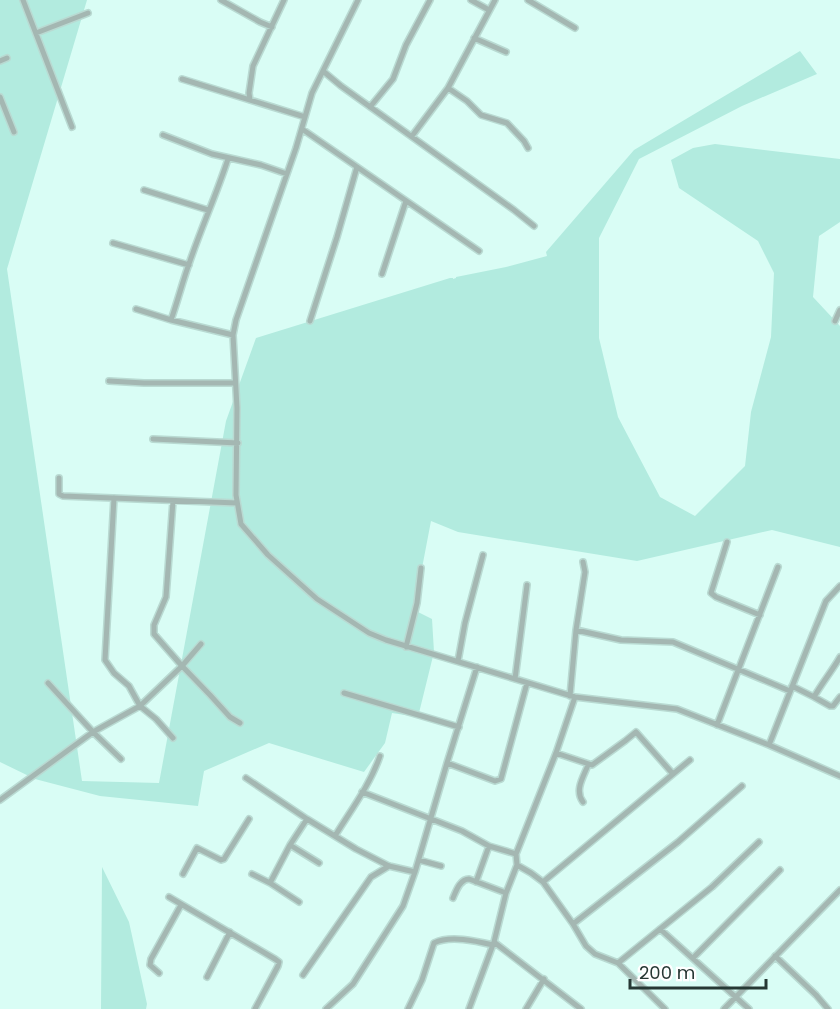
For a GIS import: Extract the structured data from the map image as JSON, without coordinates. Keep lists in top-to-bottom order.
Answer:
{
  "scale_bar": "200 m"
}
